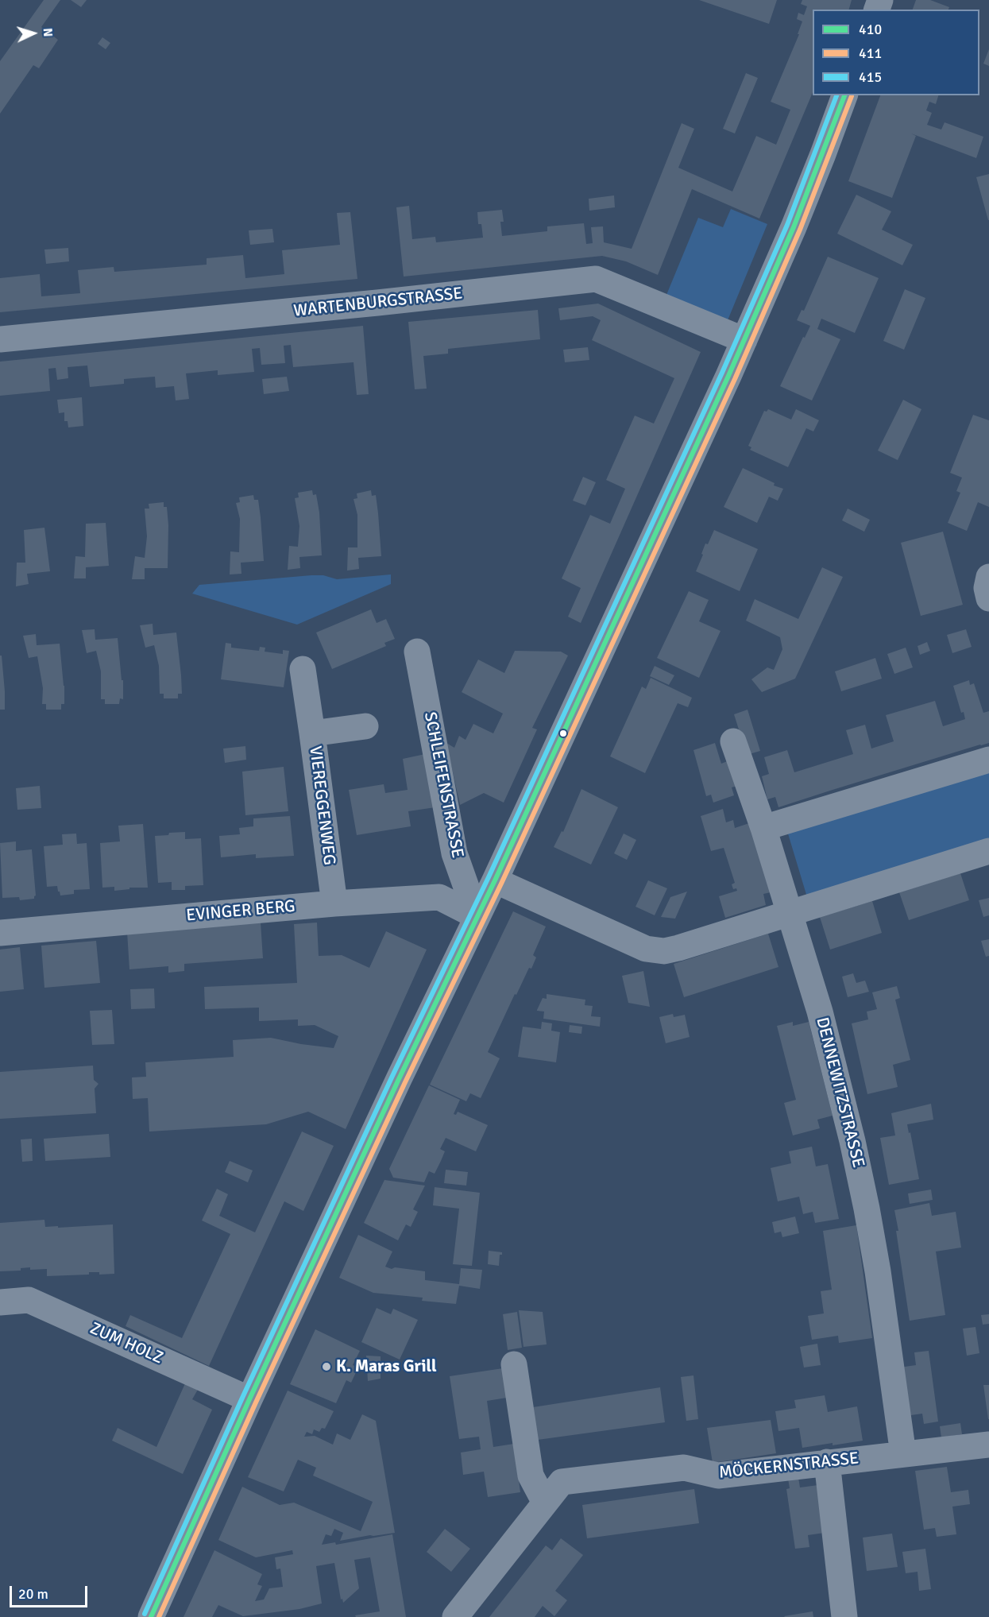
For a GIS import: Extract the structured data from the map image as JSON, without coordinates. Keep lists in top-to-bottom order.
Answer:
{
  "streets": {
    "street": [
      "WARTENBURGSTRASSE",
      "SCHLEIFENSTRASSE",
      "VIEREGGENWEG",
      "EVINGER BERG",
      "DENNEWITZSTRASSE",
      "ZUM HOLZ",
      "MÖCKERNSTRASSE"
    ]
  },
  "crossings": [
    ["SCHLEIFENSTRASSE", "EVINGER BERG"],
    ["VIEREGGENWEG", "EVINGER BERG"],
    ["DENNEWITZSTRASSE", "MÖCKERNSTRASSE"]
  ],
  "places": ["K. Maras Grill"],
  "lines": ["transit line 410", "transit line 415", "transit line 411"],
  "legend": ["410", "411", "415"],
  "scale_bar": "20 m",
  "north": "right"
}
